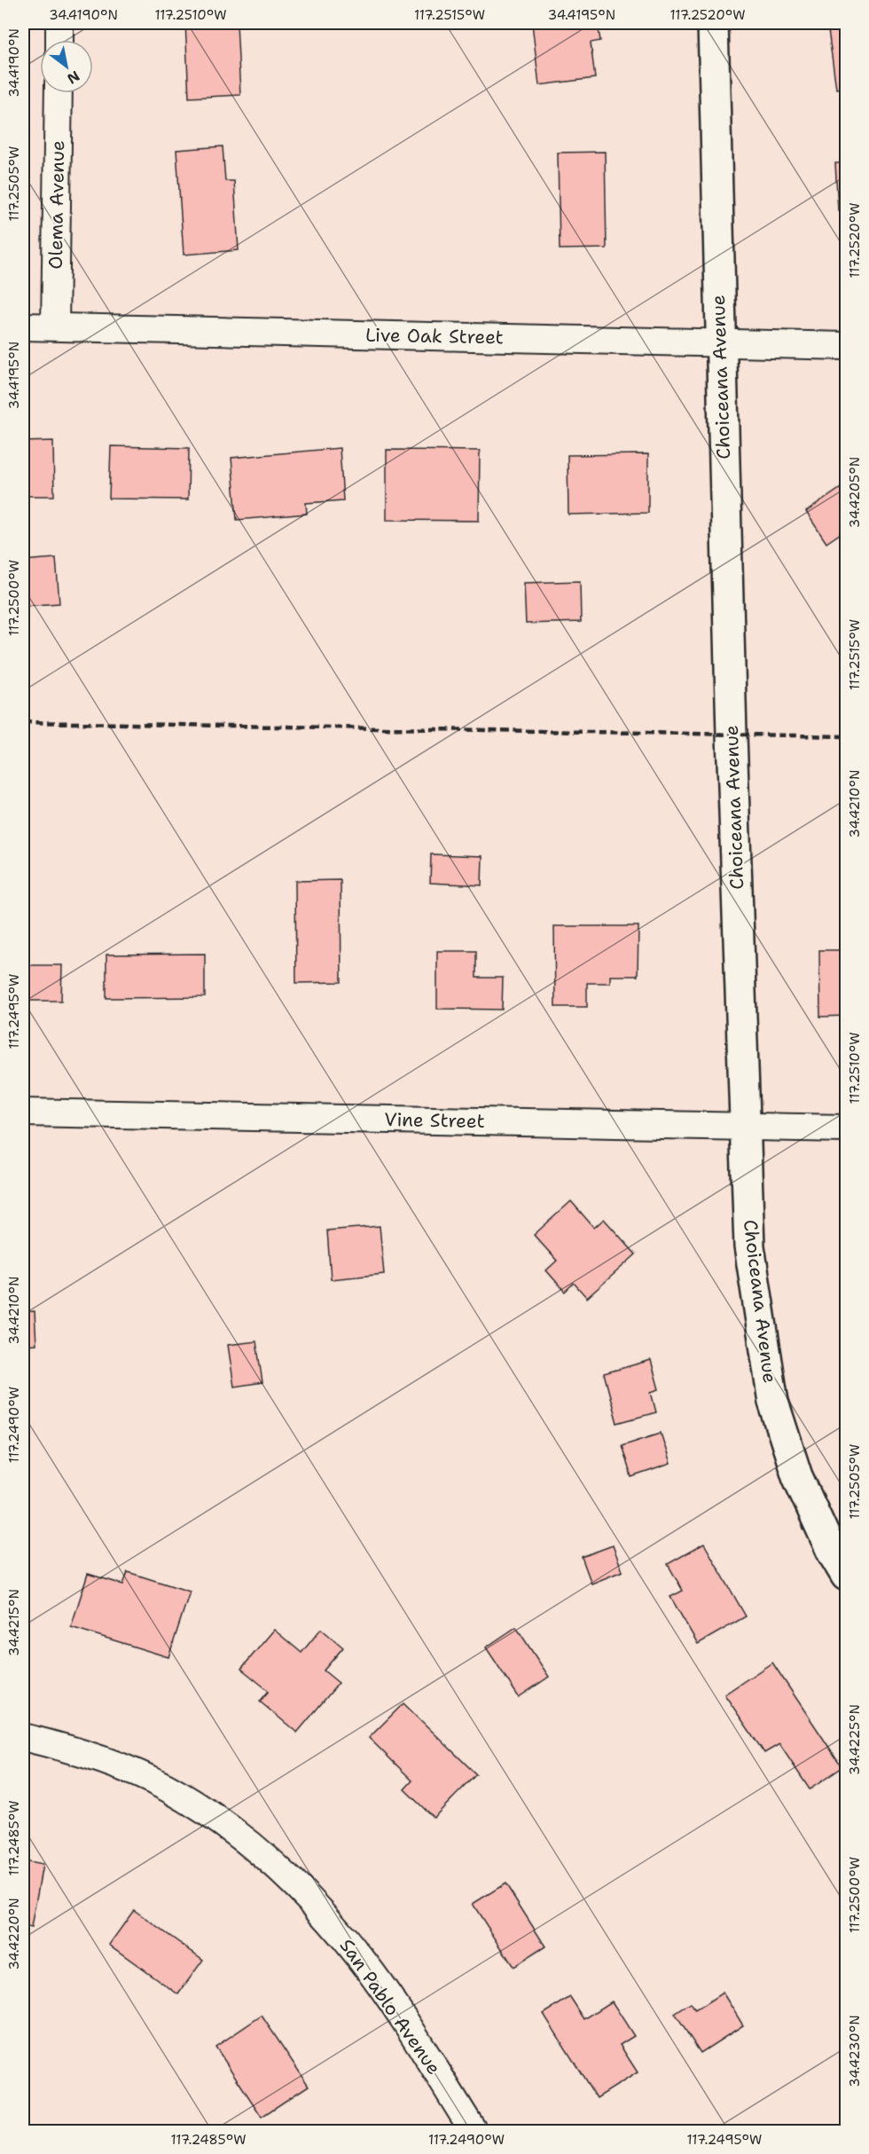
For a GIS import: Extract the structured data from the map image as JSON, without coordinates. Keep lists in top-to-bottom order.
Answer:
{
  "streets": {
    "street": [
      "Olema Avenue",
      "Live Oak Street",
      "Choiceana Avenue",
      "Vine Street",
      "San Pablo Avenue"
    ]
  },
  "crossings": [
    ["Olema Avenue", "Live Oak Street"],
    ["Live Oak Street", "Choiceana Avenue"],
    ["Choiceana Avenue", "Vine Street"]
  ],
  "north": "bottom right",
  "coordinates": [
    "34.4190°N",
    "117.2510°W",
    "117.2515°W",
    "34.4195°N",
    "117.2520°W",
    "117.2505°W",
    "34.4205°N",
    "117.2500°W",
    "34.4210°N",
    "117.2495°W",
    "117.2490°W",
    "34.4215°N",
    "34.4225°N",
    "117.2485°W",
    "34.4220°N",
    "34.4230°N"
  ]
}
